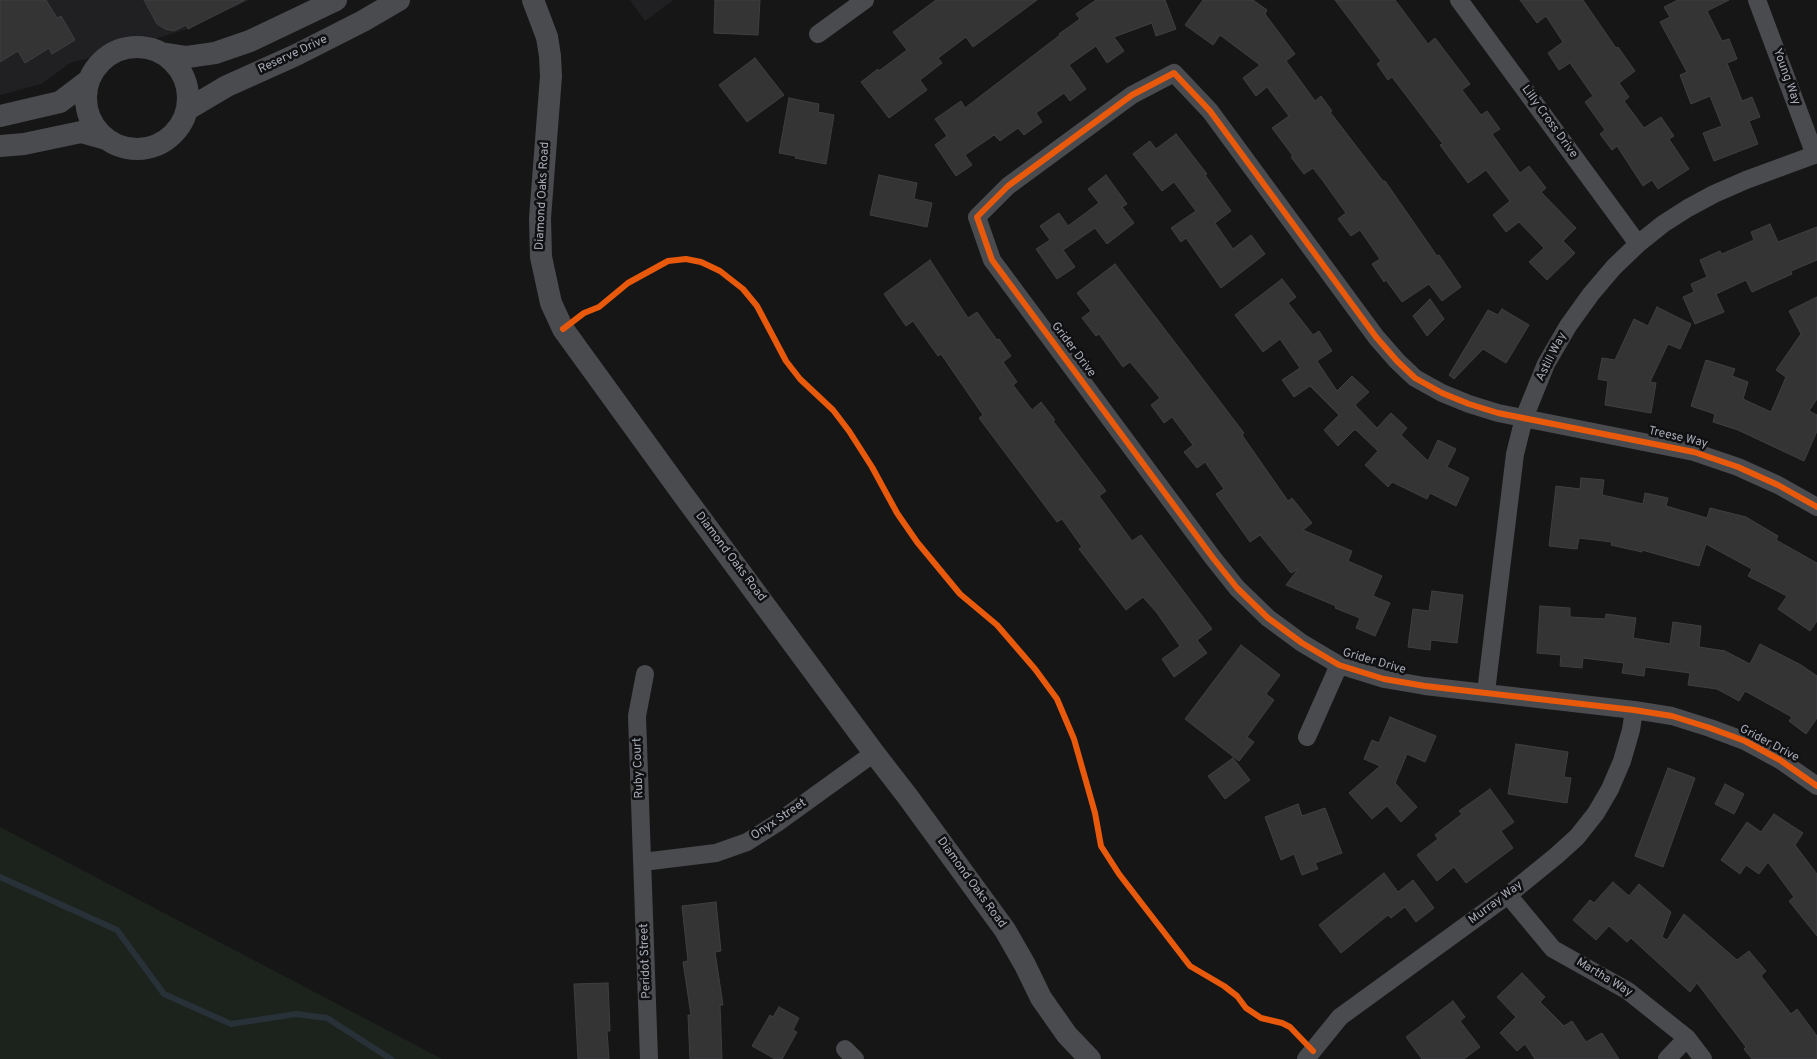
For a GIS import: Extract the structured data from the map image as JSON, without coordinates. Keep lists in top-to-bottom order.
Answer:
{
  "streets": {
    "street": [
      "Reserve Drive",
      "Young Way",
      "Lilly Cross Drive",
      "Diamond Oaks Road",
      "Grider Drive",
      "Astill Way",
      "Treese Way",
      "Ruby Court",
      "Onyx Street",
      "Murray Way",
      "Peridot Street",
      "Martha Way"
    ]
  },
  "crossings": [
    ["Young Way", "Astill Way"],
    ["Lilly Cross Drive", "Astill Way"],
    ["Diamond Oaks Road", "Onyx Street"],
    ["Grider Drive", "Astill Way"],
    ["Grider Drive", "Treese Way"],
    ["Grider Drive", "Murray Way"],
    ["Astill Way", "Treese Way"],
    ["Ruby Court", "Onyx Street"],
    ["Ruby Court", "Peridot Street"],
    ["Onyx Street", "Peridot Street"],
    ["Murray Way", "Martha Way"]
  ]
}
